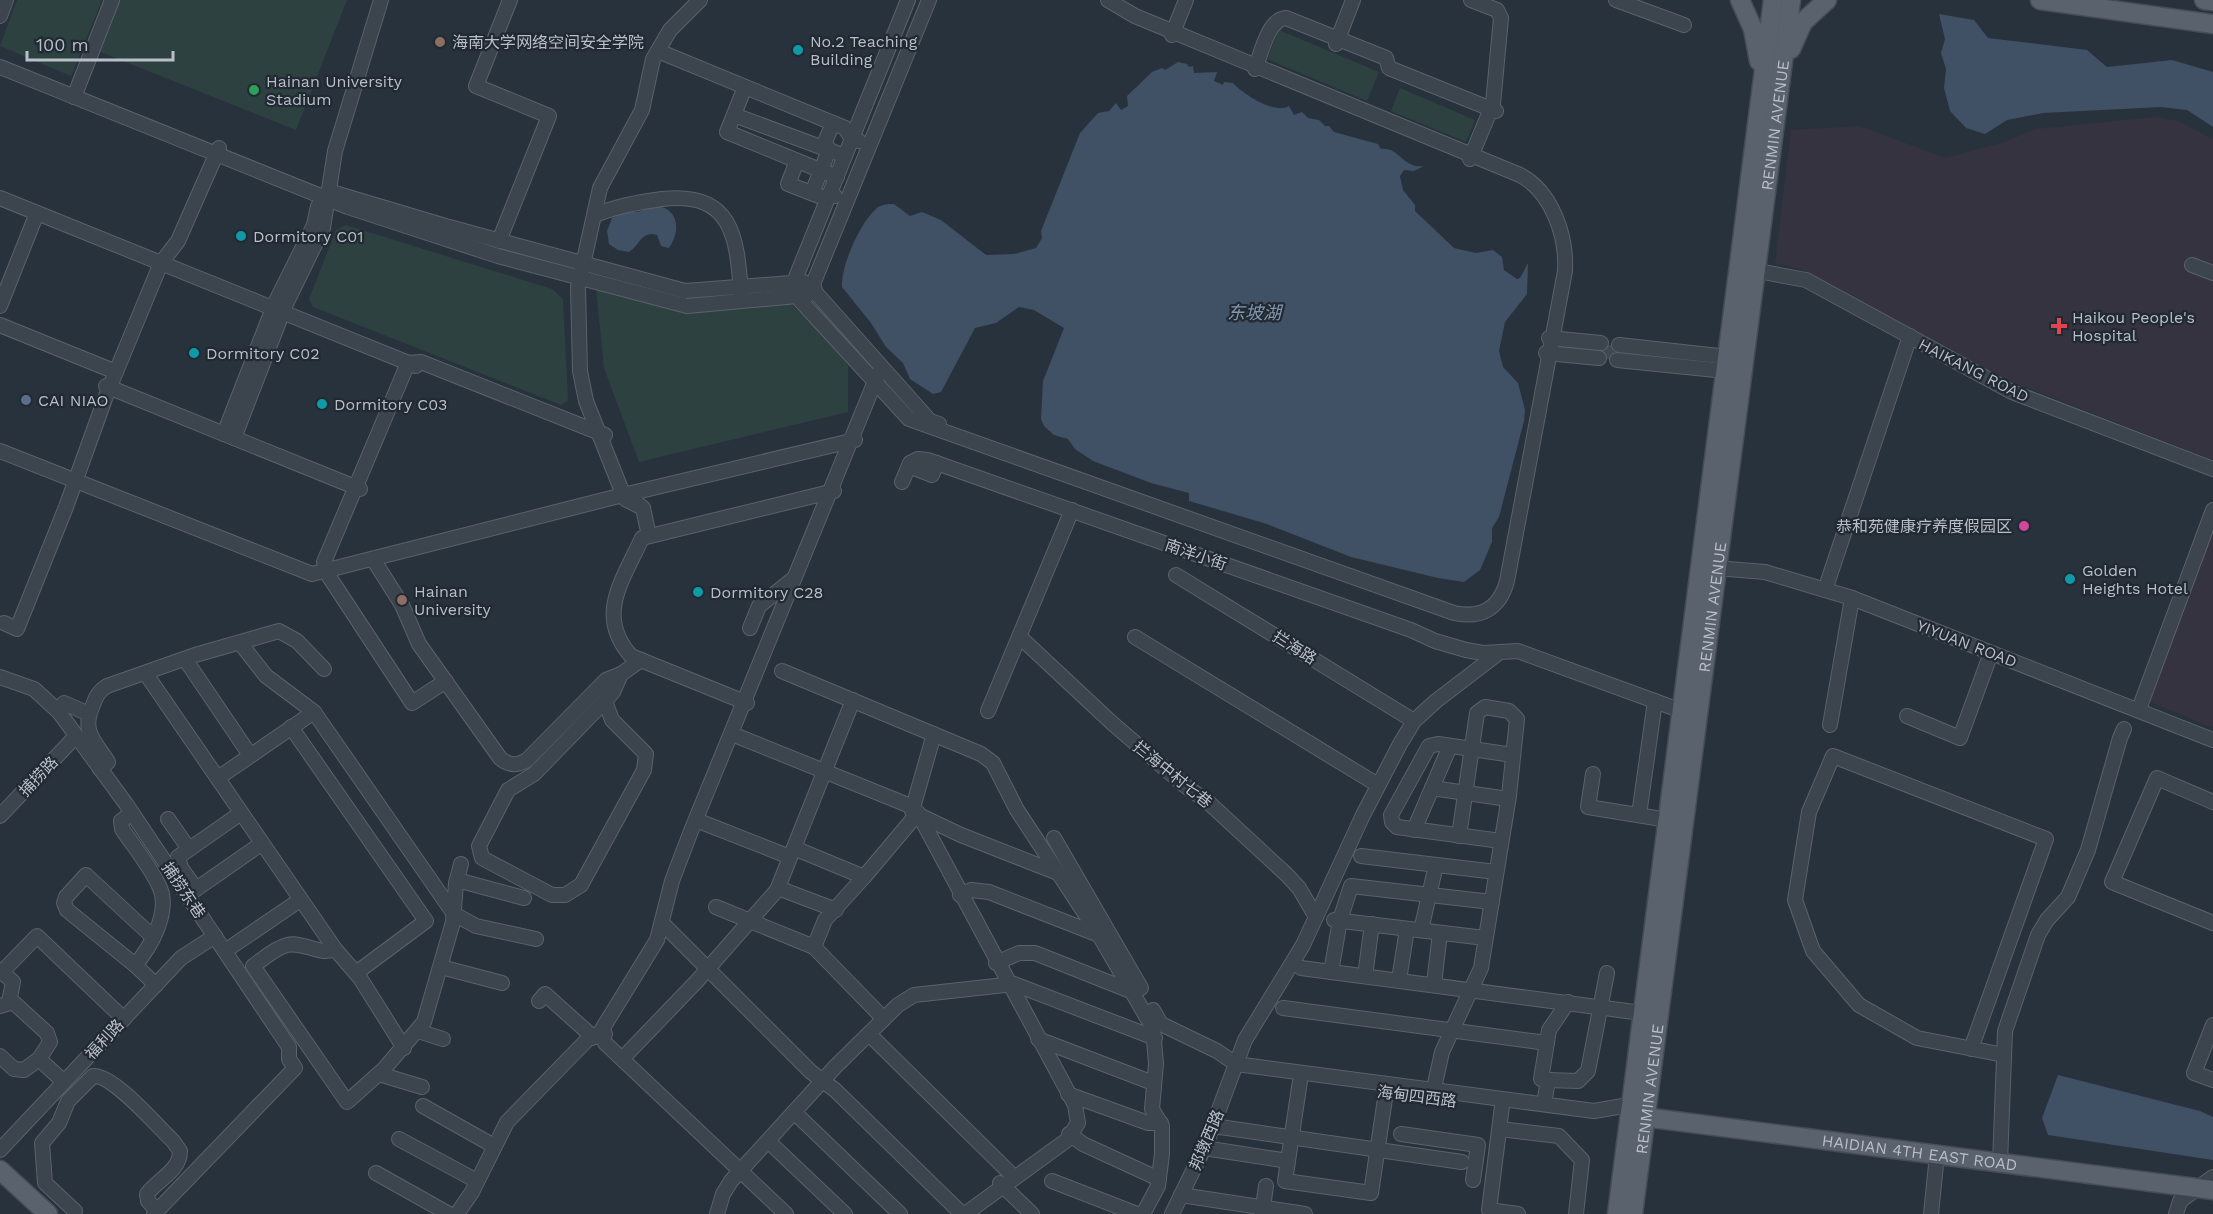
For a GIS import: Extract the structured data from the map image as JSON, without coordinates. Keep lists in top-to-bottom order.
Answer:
{
  "streets": {
    "main road": ["RENMIN AVENUE", "HAIDIAN 4TH EAST ROAD"],
    "street": [
      "HAIKANG ROAD",
      "南洋小街",
      "YIYUAN ROAD",
      "拦海路",
      "拦海中村七巷",
      "捕捞路",
      "捕捞东巷",
      "福利路",
      "海甸四西路",
      "邦墩西路"
    ]
  },
  "crossings": [
    ["RENMIN AVENUE", "HAIKANG ROAD"],
    ["RENMIN AVENUE", "南洋小街"],
    ["RENMIN AVENUE", "YIYUAN ROAD"],
    ["RENMIN AVENUE", "海甸四西路"],
    ["RENMIN AVENUE", "HAIDIAN 4TH EAST ROAD"],
    ["捕捞路", "捕捞东巷"],
    ["捕捞东巷", "福利路"],
    ["海甸四西路", "邦墩西路"],
    ["海甸四西路", "HAIDIAN 4TH EAST ROAD"]
  ],
  "water": ["东坡湖"],
  "places": {
    "other": [
      "海南大学网络空间安全学院",
      "No.2 Teaching Building",
      "Hainan University Stadium",
      "Dormitory C01",
      "Dormitory C02",
      "CAI NIAO",
      "Dormitory C03",
      "恭和苑健康疗养度假园区",
      "Golden Heights Hotel",
      "Dormitory C28",
      "Hainan University"
    ],
    "health": ["Haikou People's Hospital"]
  },
  "scale_bar": "100 m"
}
